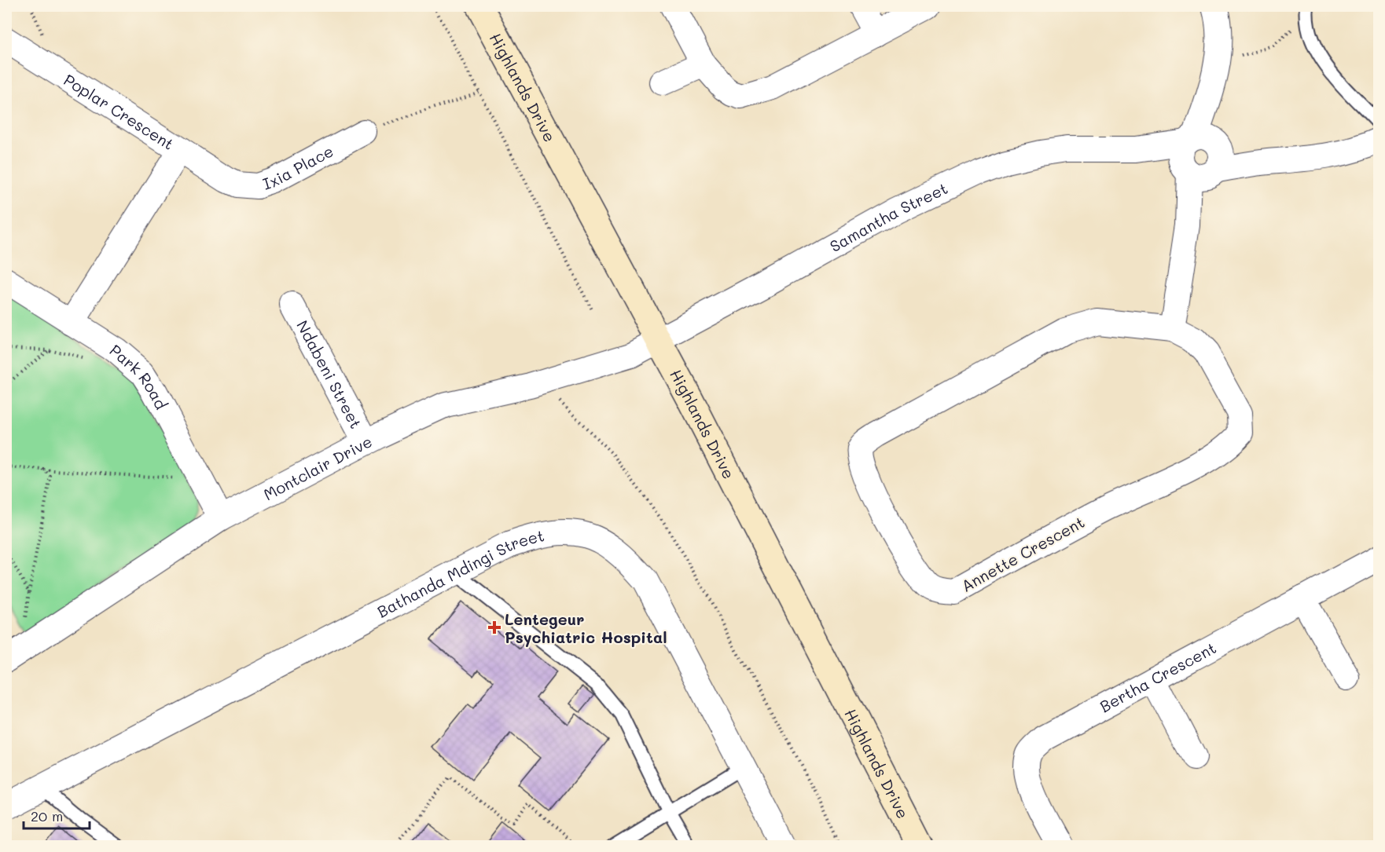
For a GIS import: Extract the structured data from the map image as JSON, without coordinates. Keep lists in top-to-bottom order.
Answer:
{
  "streets": {
    "main road": ["Highlands Drive"],
    "street": [
      "Poplar Crescent",
      "Ixia Place",
      "Samantha Street",
      "Ndabeni Street",
      "Park Road",
      "Montclair Drive",
      "Annette Crescent",
      "Bathanda Mdingi Street",
      "Bertha Crescent"
    ]
  },
  "crossings": [
    ["Highlands Drive", "Samantha Street"],
    ["Highlands Drive", "Montclair Drive"],
    ["Poplar Crescent", "Ixia Place"],
    ["Poplar Crescent", "Park Road"],
    ["Samantha Street", "Montclair Drive"],
    ["Ndabeni Street", "Montclair Drive"],
    ["Park Road", "Montclair Drive"]
  ],
  "places": {
    "health": ["Lentegeur Psychiatric Hospital"]
  },
  "scale_bar": "20 m"
}
